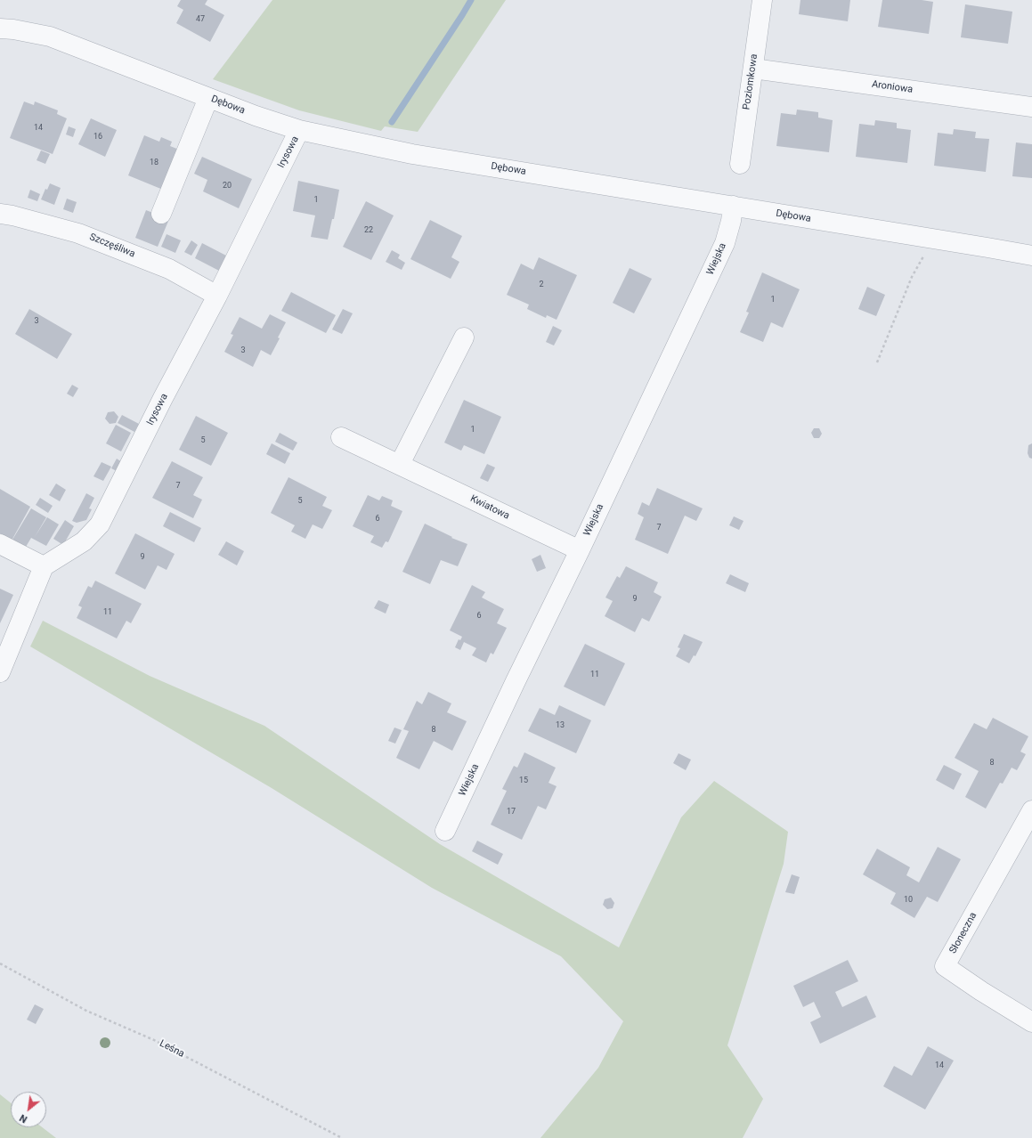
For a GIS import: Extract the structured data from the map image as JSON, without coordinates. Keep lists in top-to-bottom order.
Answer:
{
  "streets": {
    "street": [
      "Poziomkowa",
      "Aroniowa",
      "Dębowa",
      "Irysowa",
      "Szczęśliwa",
      "Wiejska",
      "Kwiatowa",
      "Słoneczna"
    ],
    "path": ["Leśna"]
  },
  "crossings": [
    ["Poziomkowa", "Aroniowa"],
    ["Dębowa", "Irysowa"],
    ["Dębowa", "Wiejska"],
    ["Irysowa", "Szczęśliwa"],
    ["Wiejska", "Kwiatowa"]
  ],
  "house_numbers": [
    "47",
    "14",
    "16",
    "18",
    "20",
    "1",
    "22",
    "2",
    "1",
    "3",
    "3",
    "1",
    "5",
    "7",
    "5",
    "6",
    "7",
    "9",
    "9",
    "11",
    "6",
    "11",
    "13",
    "8",
    "8",
    "15",
    "17",
    "10",
    "14"
  ],
  "north": "bottom left"
}
